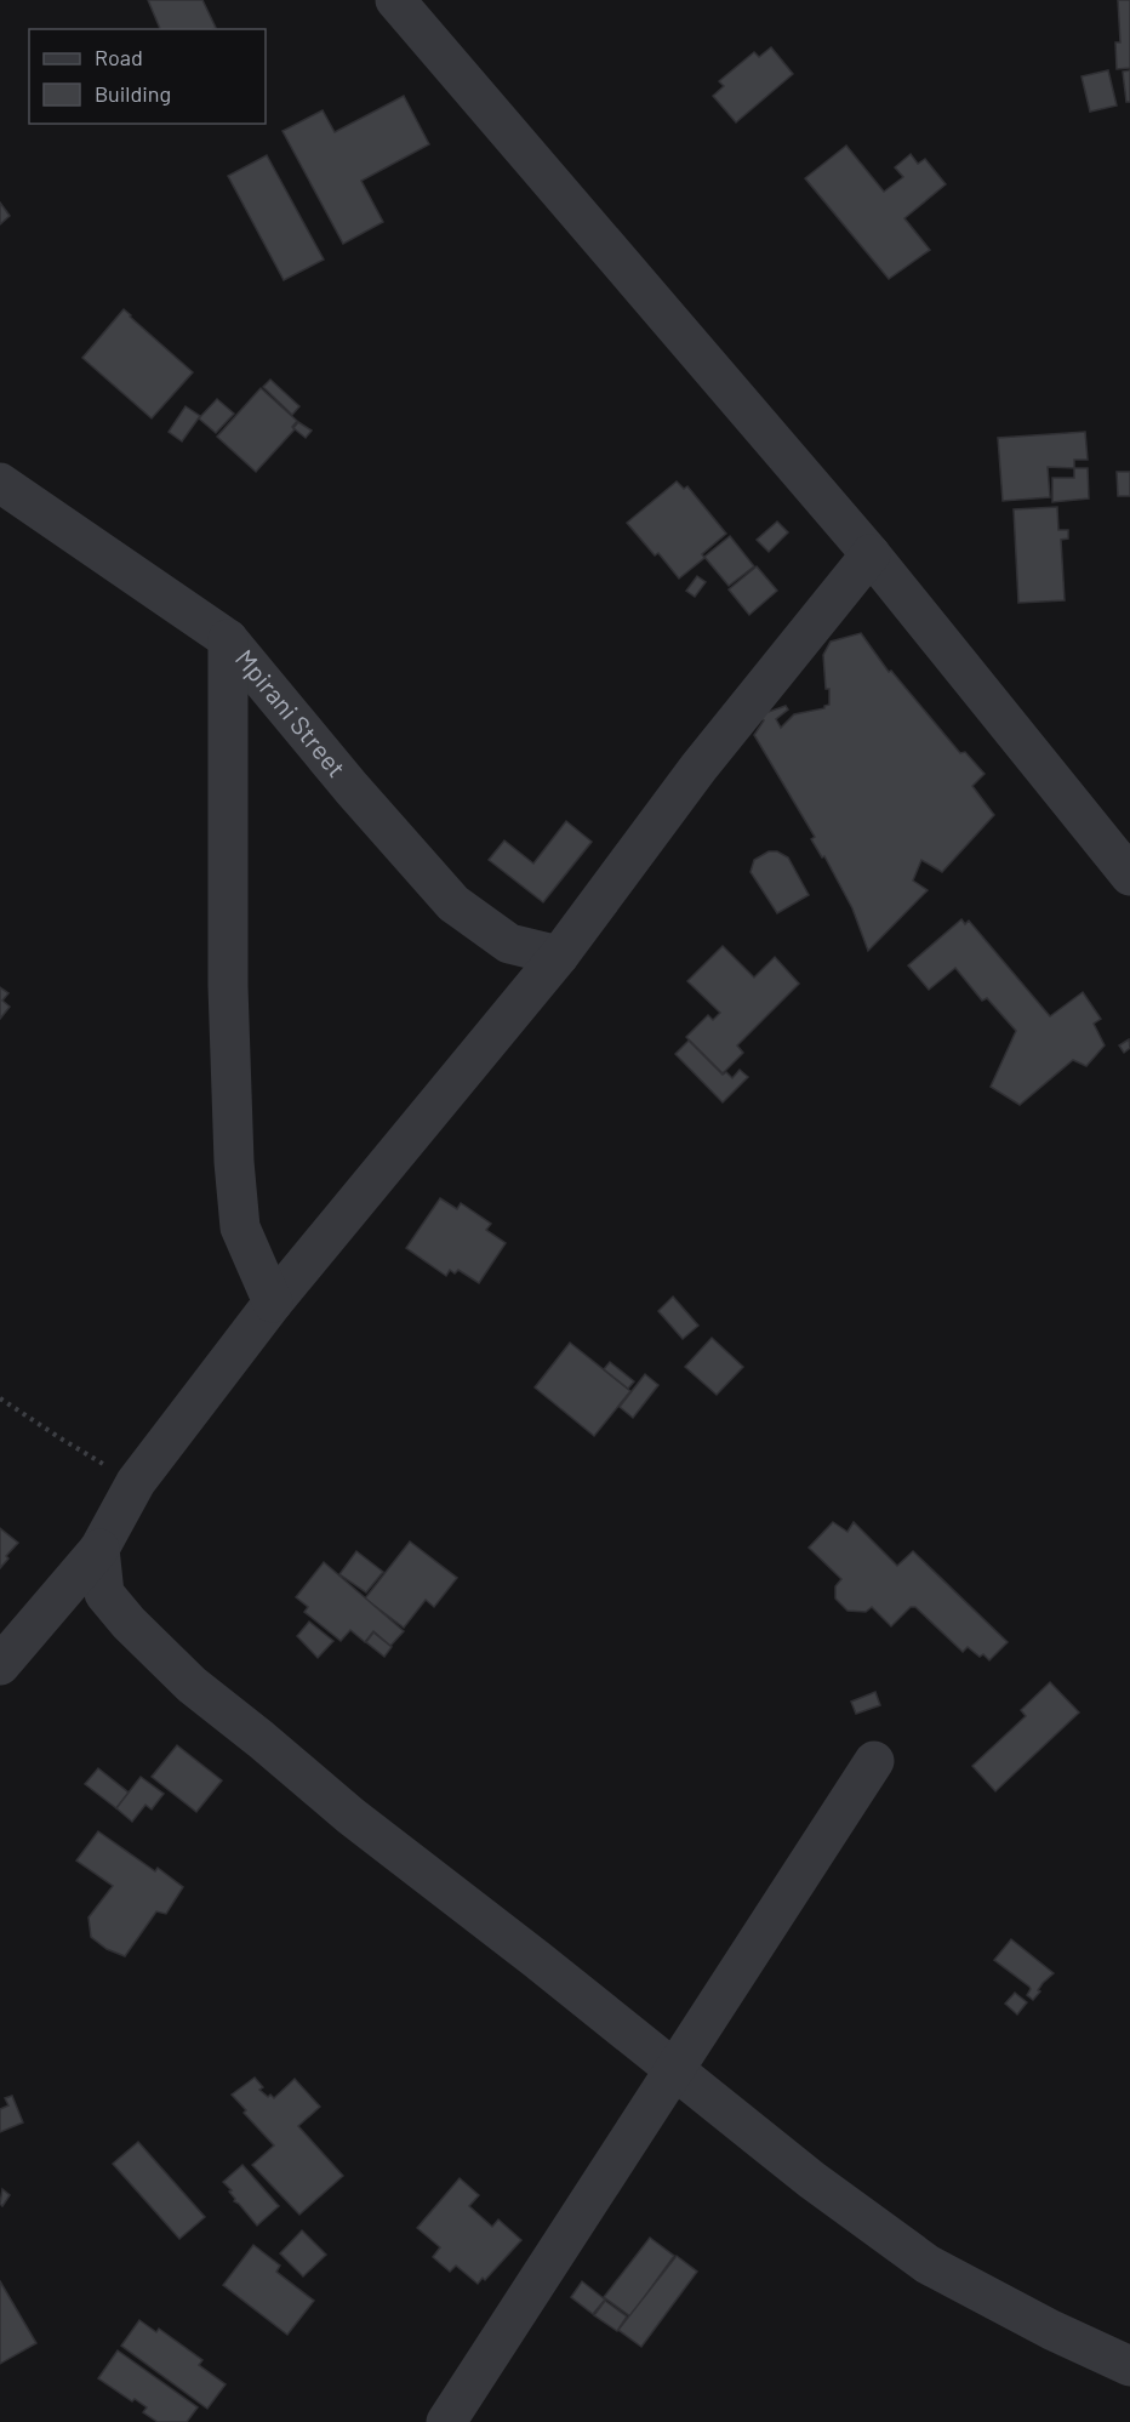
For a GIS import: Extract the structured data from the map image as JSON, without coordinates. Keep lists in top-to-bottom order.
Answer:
{
  "streets": {
    "street": ["Mpirani Street"]
  },
  "legend": ["Road", "Building"]
}
